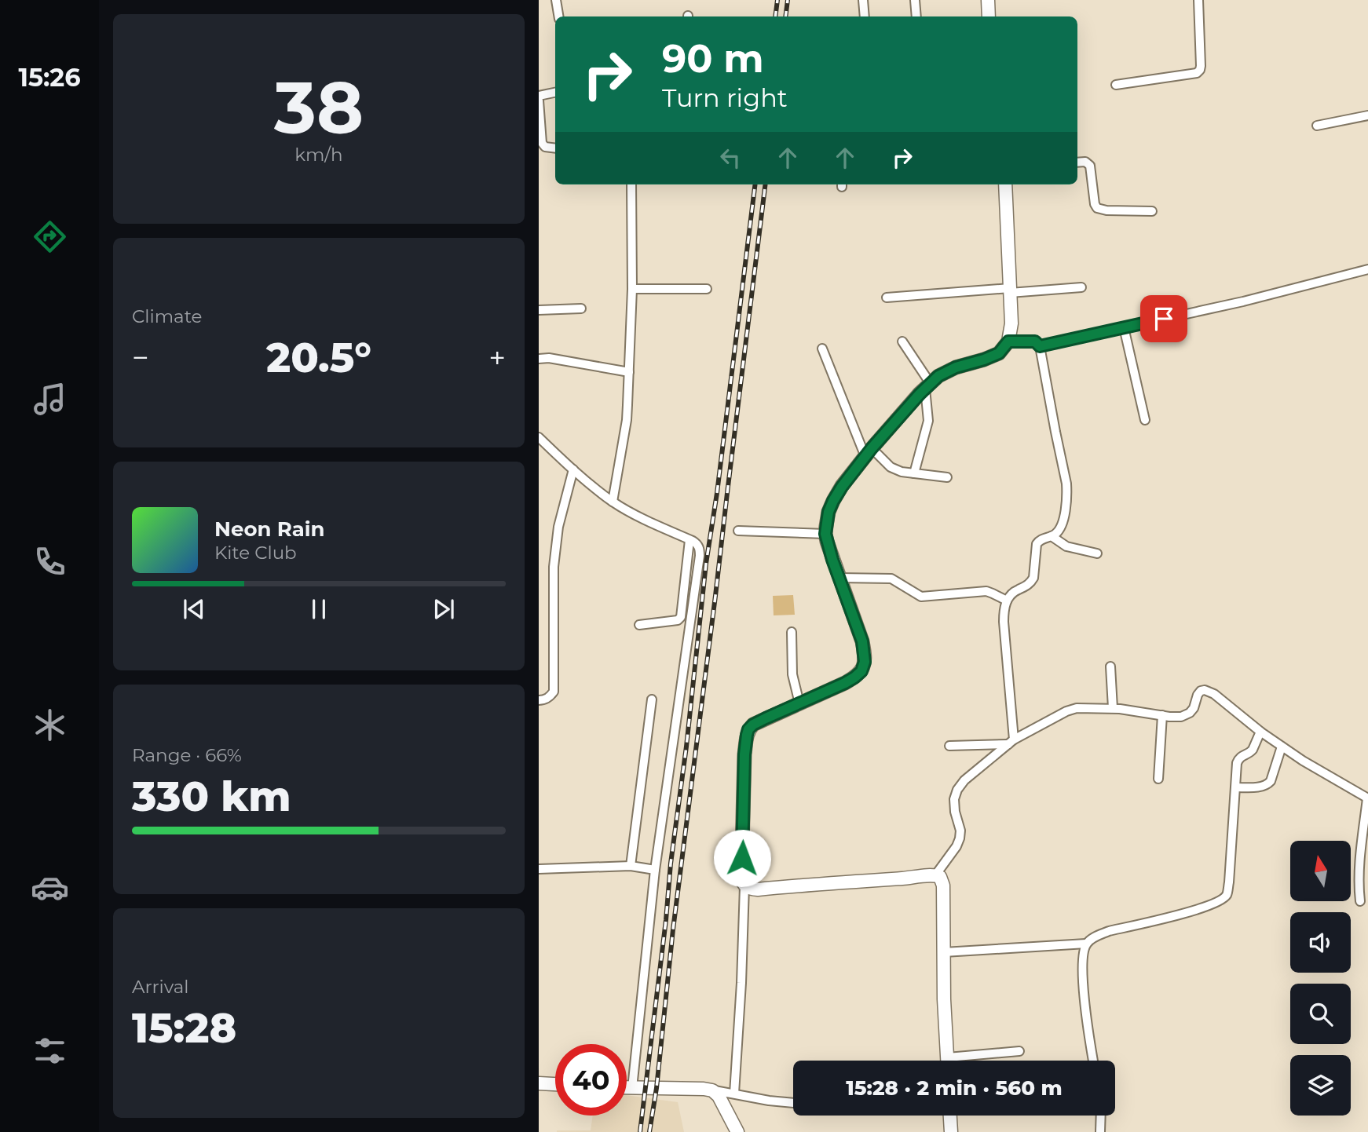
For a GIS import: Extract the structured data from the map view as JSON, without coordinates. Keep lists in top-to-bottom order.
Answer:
{
  "north": "top",
  "page": {
    "tabs": "15:26",
    "tile": [
      ["38", "km/h"],
      "Climate",
      ["Range · 66%", "330 km"],
      ["Arrival", "15:28"]
    ],
    "turn": ["90 m", "Turn right"],
    "heat": ["−", "20.5°", "+"],
    "song": ["Neon Rain", "Kite Club"],
    "limit": "40",
    "trip": "15:28 · 2 min · 560 m"
  }
}
